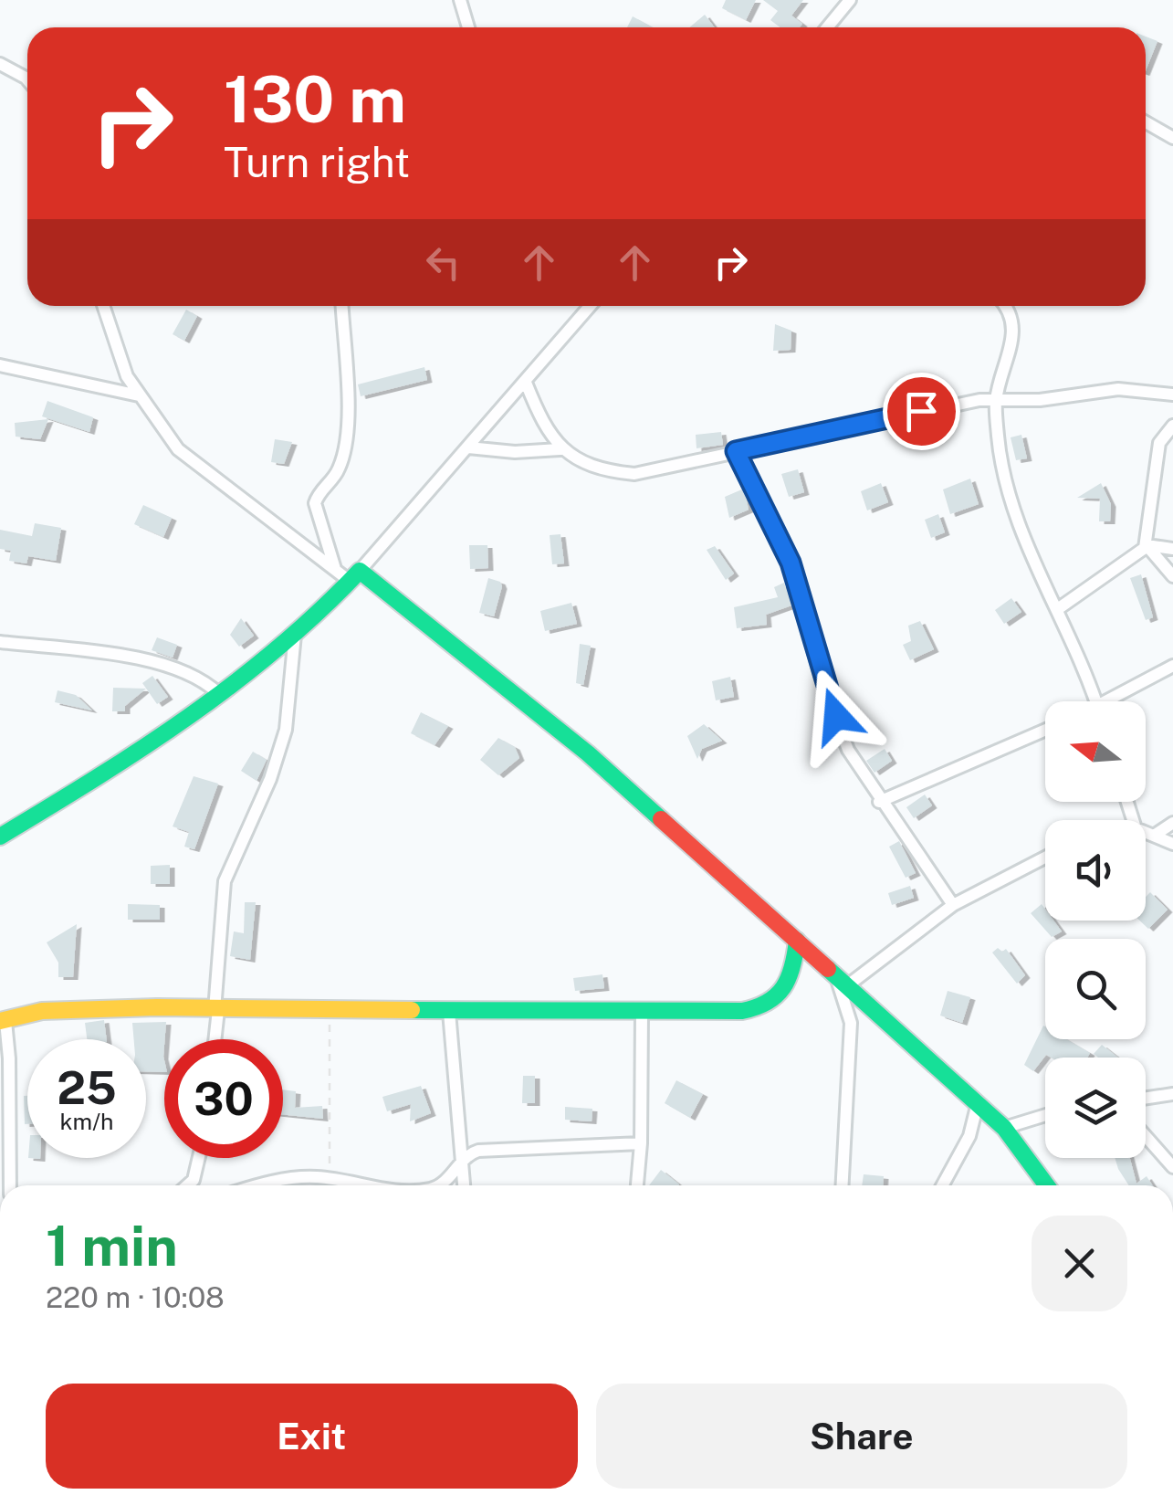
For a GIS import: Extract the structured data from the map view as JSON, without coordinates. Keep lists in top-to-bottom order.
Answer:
{
  "north": "left",
  "page": {
    "turn": ["130 m", "Turn right"],
    "speed": "25 km/h",
    "limit": "30",
    "heading": ["1 min", "220 m · 10:08"],
    "buttons": ["Exit", "Share"]
  }
}
